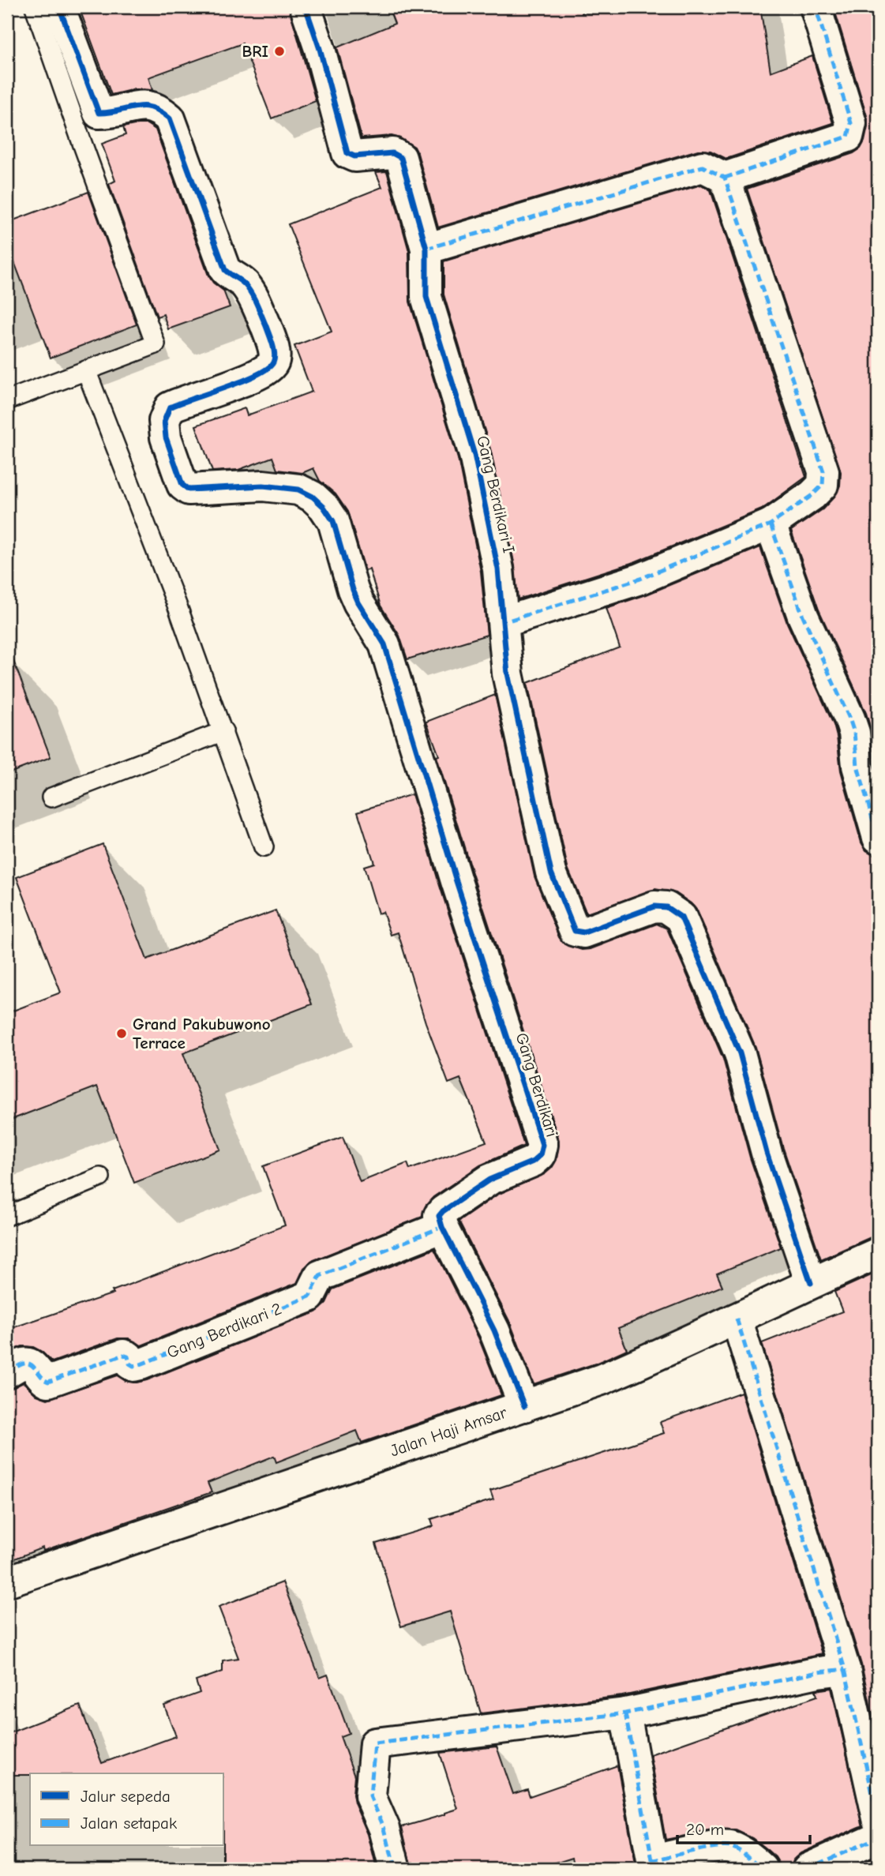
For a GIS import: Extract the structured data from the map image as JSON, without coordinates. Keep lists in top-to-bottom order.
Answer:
{
  "streets": {
    "street": [
      "Gang Berdikari I",
      "Gang Berdikari",
      "Gang Berdikari 2",
      "Jalan Haji Amsar"
    ]
  },
  "crossings": [
    ["Gang Berdikari I", "Jalan Haji Amsar"],
    ["Gang Berdikari", "Gang Berdikari 2"]
  ],
  "places": ["BRI", "Grand Pakubuwono Terrace"],
  "legend": ["Jalur sepeda", "Jalan setapak"],
  "scale_bar": "20 m"
}
